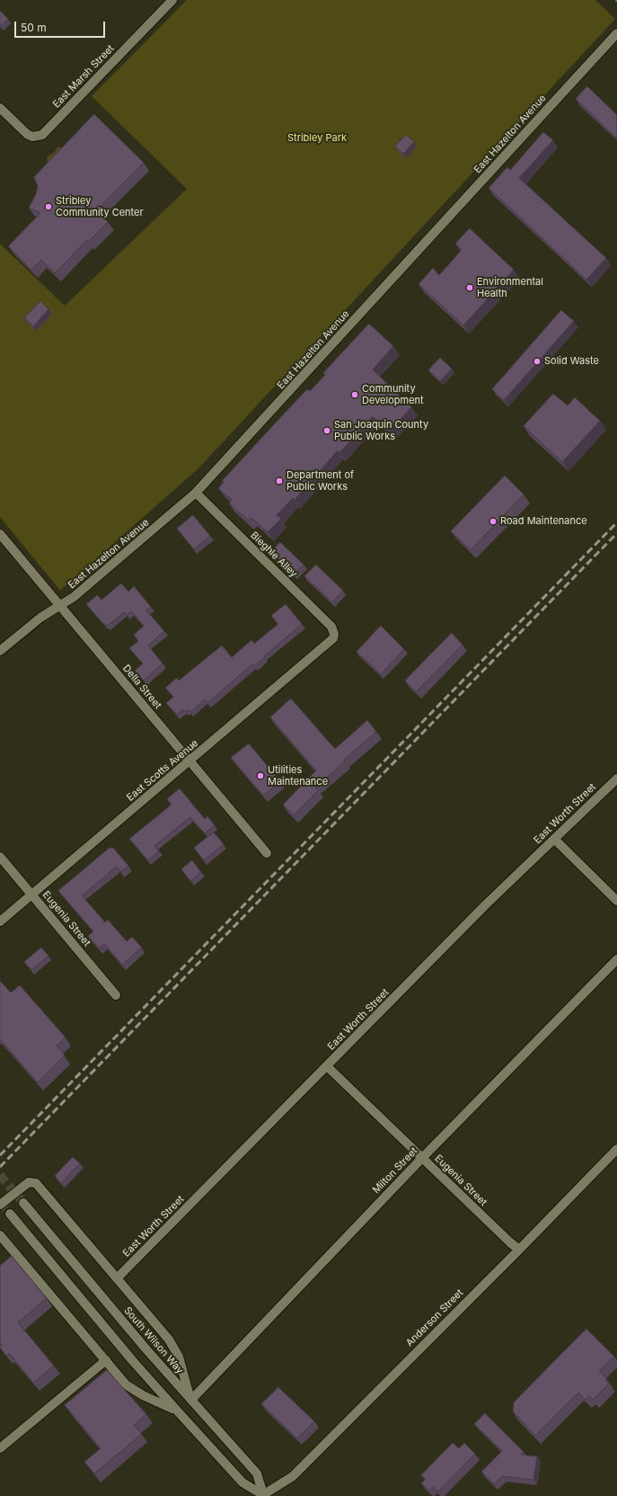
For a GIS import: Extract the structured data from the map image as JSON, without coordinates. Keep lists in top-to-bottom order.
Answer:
{
  "streets": {
    "street": [
      "East Marsh Street",
      "East Hazelton Avenue",
      "Bieghle Alley",
      "Della Street",
      "East Scotts Avenue",
      "East Worth Street",
      "Eugenia Street",
      "Milton Street",
      "Anderson Street",
      "South Wilson Way"
    ]
  },
  "crossings": [
    ["East Hazelton Avenue", "Bieghle Alley"],
    ["East Hazelton Avenue", "Della Street"],
    ["Bieghle Alley", "East Scotts Avenue"],
    ["Della Street", "East Scotts Avenue"],
    ["East Scotts Avenue", "Eugenia Street"],
    ["East Worth Street", "Eugenia Street"],
    ["Eugenia Street", "Milton Street"],
    ["Eugenia Street", "Anderson Street"],
    ["Milton Street", "South Wilson Way"],
    ["Anderson Street", "South Wilson Way"]
  ],
  "parks": ["Stribley Park"],
  "places": [
    "Stribley Community Center",
    "Environmental Health",
    "Solid Waste",
    "Community Development",
    "San Joaquin County Public Works",
    "Department of Public Works",
    "Road Maintenance",
    "Utilities Maintenance"
  ],
  "scale_bar": "50 m"
}
